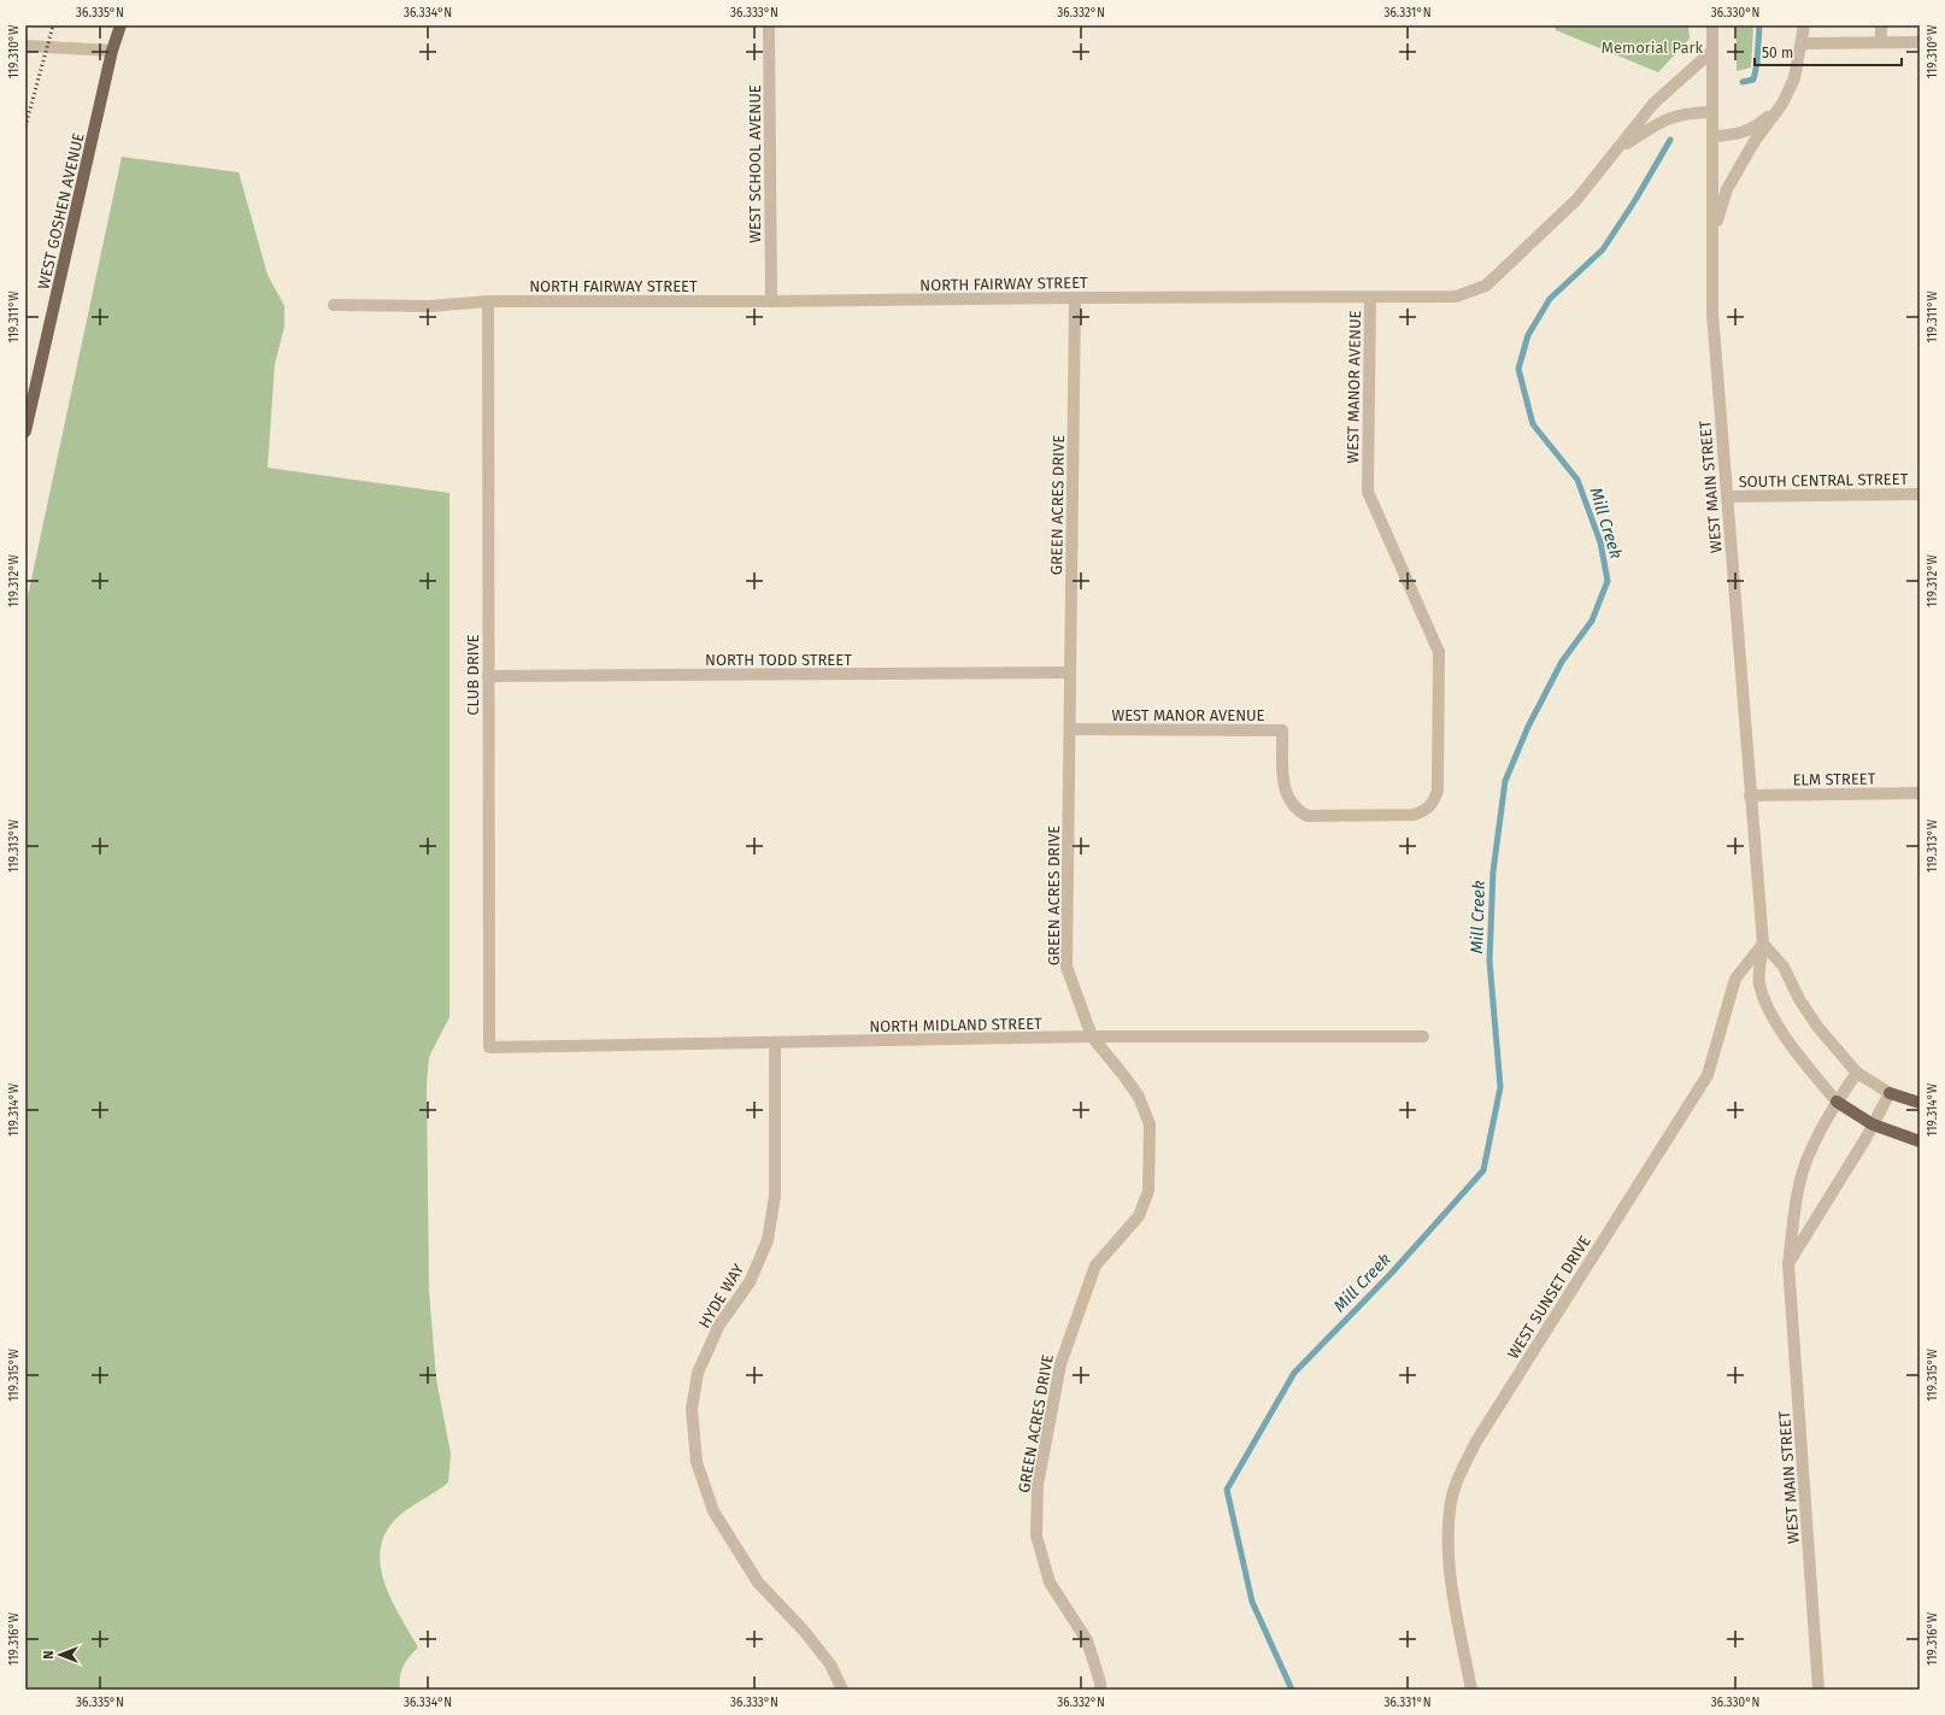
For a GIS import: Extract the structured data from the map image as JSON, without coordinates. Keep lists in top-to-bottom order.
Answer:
{
  "streets": {
    "main road": ["WEST GOSHEN AVENUE"],
    "street": [
      "WEST SCHOOL AVENUE",
      "NORTH FAIRWAY STREET",
      "WEST MANOR AVENUE",
      "SOUTH CENTRAL STREET",
      "WEST MAIN STREET",
      "GREEN ACRES DRIVE",
      "NORTH TODD STREET",
      "CLUB DRIVE",
      "ELM STREET",
      "NORTH MIDLAND STREET",
      "HYDE WAY",
      "WEST SUNSET DRIVE"
    ]
  },
  "crossings": [
    ["WEST SCHOOL AVENUE", "NORTH FAIRWAY STREET"],
    ["NORTH FAIRWAY STREET", "WEST MANOR AVENUE"],
    ["NORTH FAIRWAY STREET", "WEST MAIN STREET"],
    ["NORTH FAIRWAY STREET", "GREEN ACRES DRIVE"],
    ["NORTH FAIRWAY STREET", "CLUB DRIVE"],
    ["WEST MANOR AVENUE", "GREEN ACRES DRIVE"],
    ["SOUTH CENTRAL STREET", "WEST MAIN STREET"],
    ["WEST MAIN STREET", "ELM STREET"],
    ["WEST MAIN STREET", "WEST SUNSET DRIVE"],
    ["GREEN ACRES DRIVE", "NORTH TODD STREET"],
    ["GREEN ACRES DRIVE", "NORTH MIDLAND STREET"],
    ["NORTH TODD STREET", "CLUB DRIVE"],
    ["CLUB DRIVE", "NORTH MIDLAND STREET"],
    ["NORTH MIDLAND STREET", "HYDE WAY"]
  ],
  "water": ["Mill Creek"],
  "parks": ["Memorial Park"],
  "scale_bar": "50 m",
  "north": "left",
  "coordinates": [
    "36.335°N",
    "36.334°N",
    "36.333°N",
    "36.332°N",
    "36.331°N",
    "36.330°N",
    "119.310°W",
    "119.311°W",
    "119.312°W",
    "119.313°W",
    "119.314°W",
    "119.315°W",
    "119.316°W"
  ]
}
